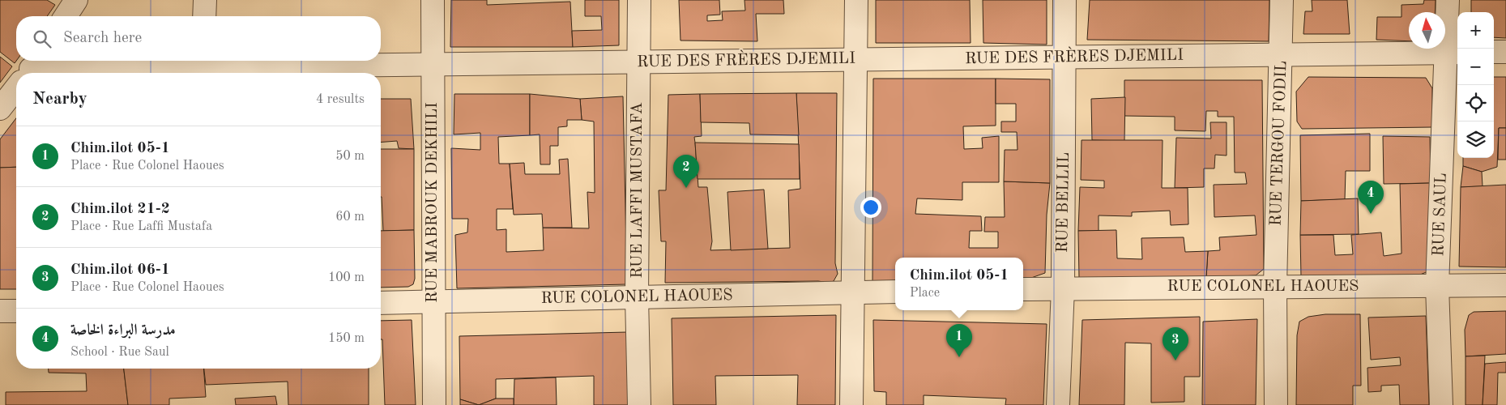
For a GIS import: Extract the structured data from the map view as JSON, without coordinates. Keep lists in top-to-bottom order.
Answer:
{
  "streets": {
    "street": [
      "RUE DES FRÈRES DJEMILI",
      "RUE TERGOU FODIL",
      "RUE LAFFI MUSTAFA",
      "RUE MABROUK DEKHILI",
      "RUE BELLIL",
      "RUE SAUL",
      "RUE COLONEL HAOUES"
    ]
  },
  "crossings": [
    ["RUE DES FRÈRES DJEMILI", "RUE TERGOU FODIL"],
    ["RUE DES FRÈRES DJEMILI", "RUE LAFFI MUSTAFA"],
    ["RUE DES FRÈRES DJEMILI", "RUE MABROUK DEKHILI"],
    ["RUE DES FRÈRES DJEMILI", "RUE BELLIL"],
    ["RUE DES FRÈRES DJEMILI", "RUE SAUL"],
    ["RUE TERGOU FODIL", "RUE COLONEL HAOUES"],
    ["RUE LAFFI MUSTAFA", "RUE COLONEL HAOUES"],
    ["RUE MABROUK DEKHILI", "RUE COLONEL HAOUES"],
    ["RUE BELLIL", "RUE COLONEL HAOUES"],
    ["RUE SAUL", "RUE COLONEL HAOUES"]
  ],
  "north": "top",
  "page": {
    "map_buttons": ["+", "−"],
    "search": "Search here",
    "heading": ["Nearby", "4 results"],
    "list": [
      {
        "mark": "1",
        "name": "Chim.ilot 05-1",
        "note": "Place · Rue Colonel Haoues",
        "value": "50 m"
      },
      {
        "mark": "2",
        "name": "Chim.ilot 21-2",
        "note": "Place · Rue Laffi Mustafa",
        "value": "60 m"
      },
      {
        "mark": "3",
        "name": "Chim.ilot 06-1",
        "note": "Place · Rue Colonel Haoues",
        "value": "100 m"
      },
      {
        "mark": "4",
        "name": "مدرسة البراءة الخاصة",
        "note": "School · Rue Saul",
        "value": "150 m"
      }
    ],
    "pins": [
      "2",
      "4",
      "1",
      "3"
    ],
    "popup": ["Chim.ilot 05-1", "Place"]
  }
}
